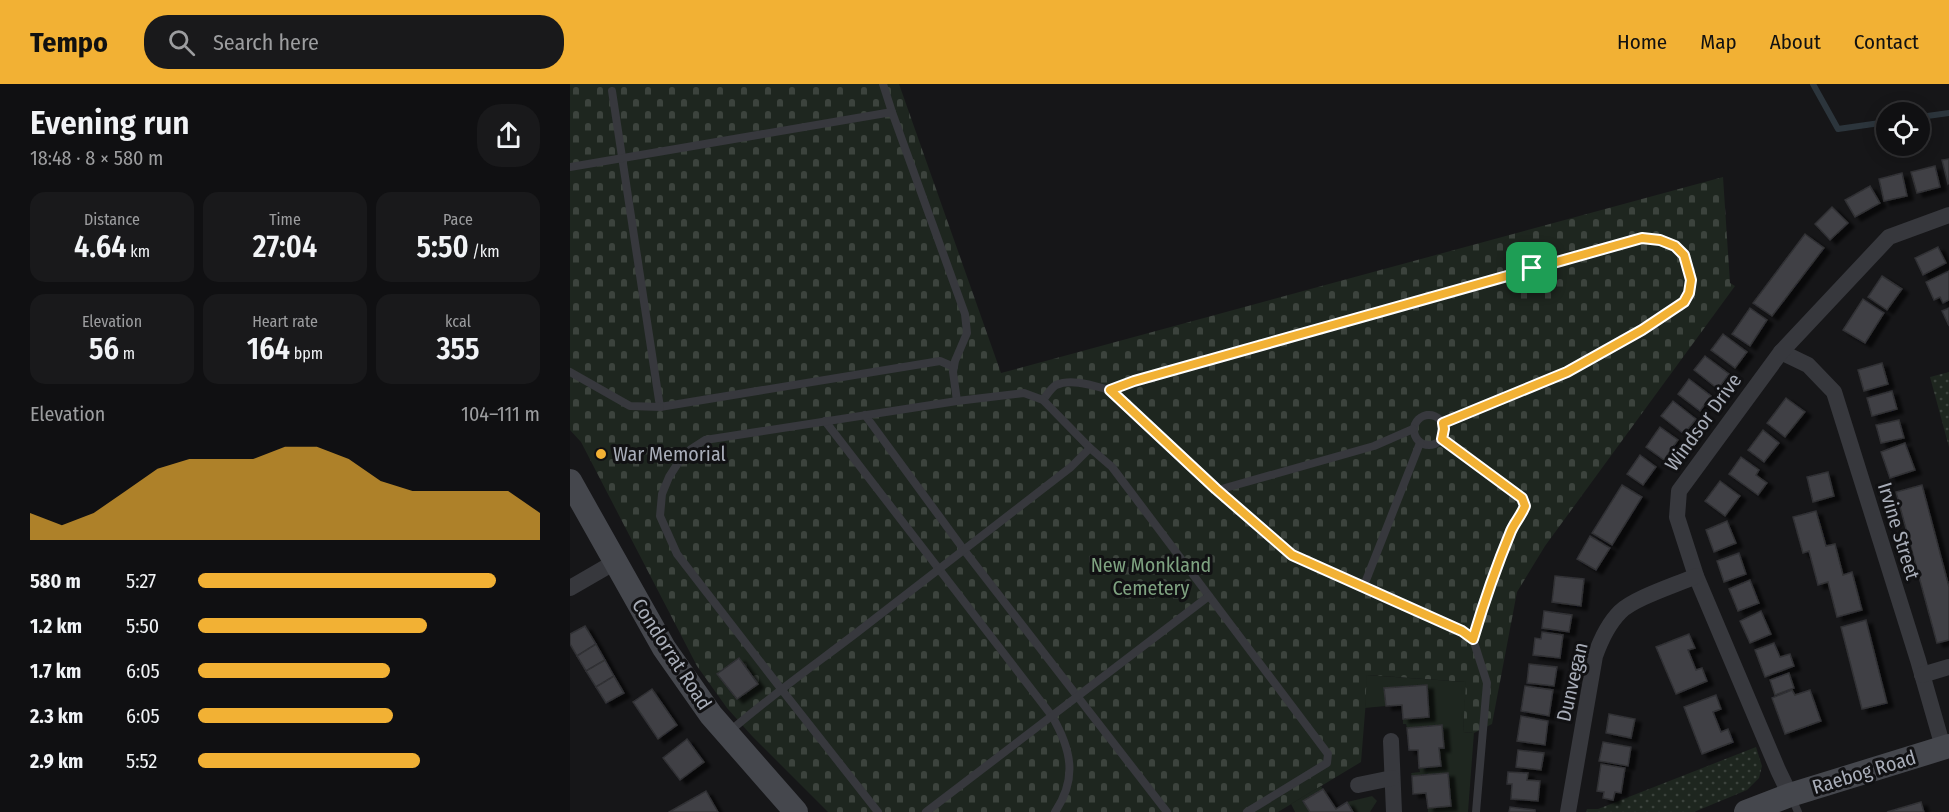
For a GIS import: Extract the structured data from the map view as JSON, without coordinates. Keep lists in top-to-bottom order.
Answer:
{
  "streets": {
    "main road": ["Condorrat Road", "Raebog Road"],
    "street": ["Windsor Drive", "Irvine Street", "Dunvegan"]
  },
  "crossings": [
    ["Windsor Drive", "Irvine Street"],
    ["Windsor Drive", "Dunvegan"],
    ["Windsor Drive", "Raebog Road"],
    ["Irvine Street", "Raebog Road"]
  ],
  "parks": ["New Monkland Cemetery"],
  "places": ["War Memorial"],
  "page": {
    "header": "Tempo",
    "search": "Search here",
    "nav": [
      "Home",
      "Map",
      "About",
      "Contact"
    ],
    "heading": ["Evening run", "18:48 · 8 × 580 m"],
    "stats": [
      ["Distance", "4.64 km"],
      ["Time", "27:04"],
      ["Pace", "5:50 /km"],
      ["Elevation", "56 m"],
      ["Heart rate", "164 bpm"],
      ["kcal", "355"]
    ],
    "chart": ["Elevation", "104–111 m"],
    "list": [
      {
        "name": "580 m",
        "note": "5:27"
      },
      {
        "name": "1.2 km",
        "note": "5:50"
      },
      {
        "name": "1.7 km",
        "note": "6:05"
      },
      {
        "name": "2.3 km",
        "note": "6:05"
      },
      {
        "name": "2.9 km",
        "note": "5:52"
      }
    ]
  }
}
